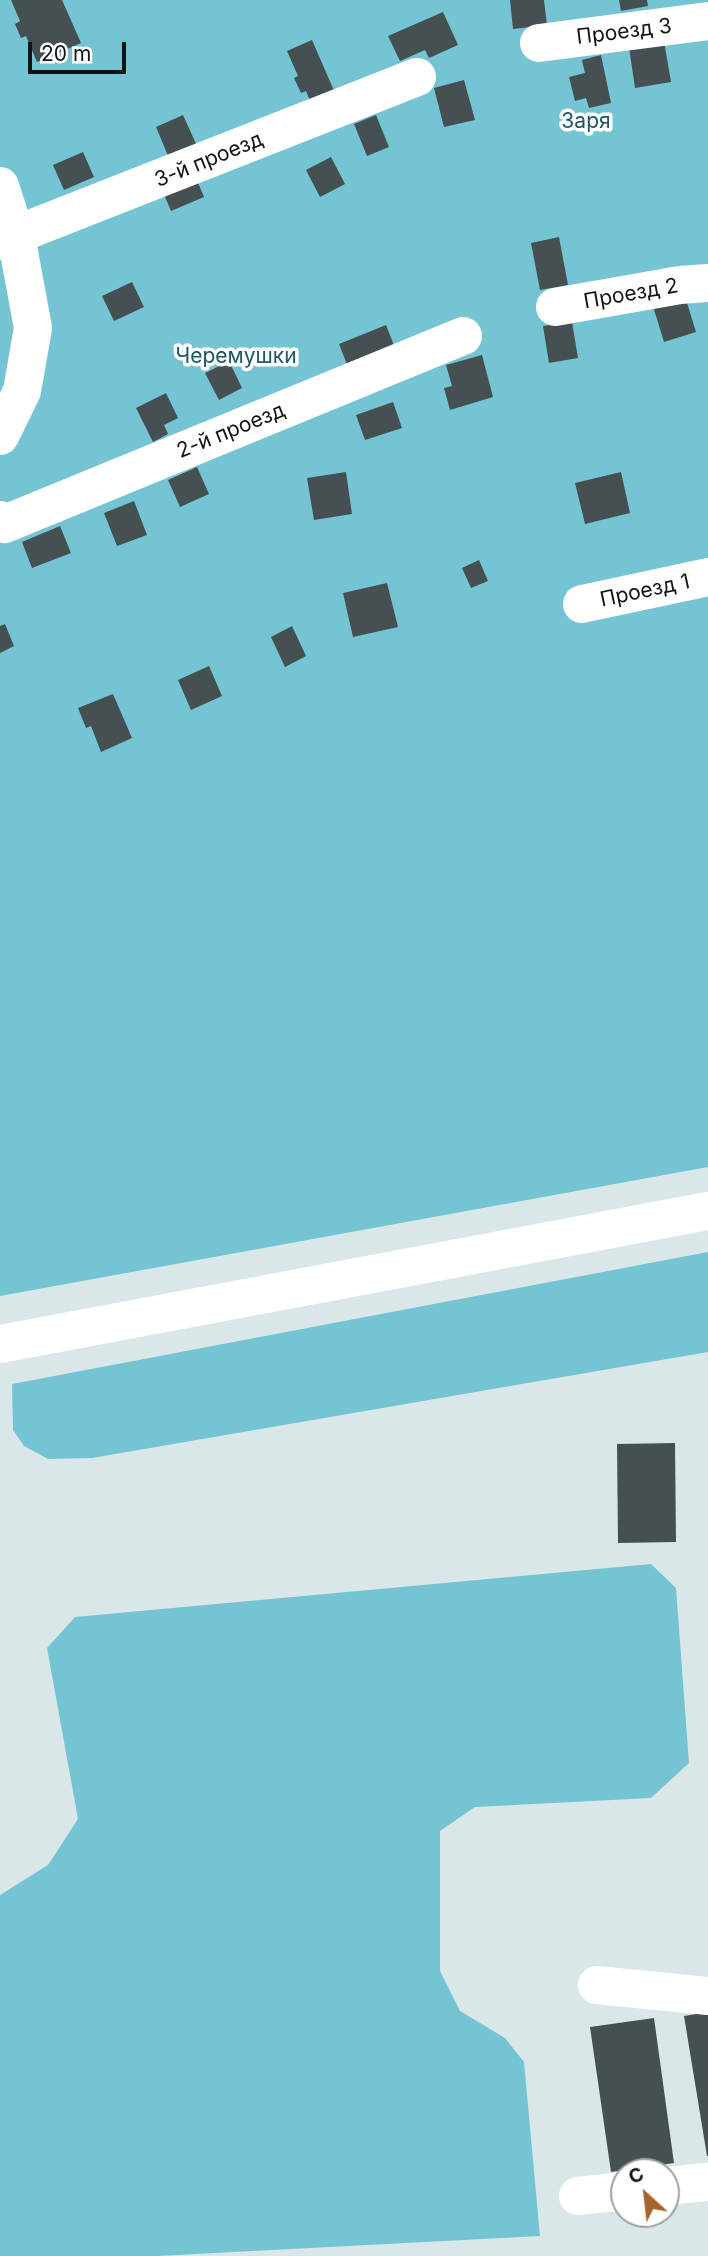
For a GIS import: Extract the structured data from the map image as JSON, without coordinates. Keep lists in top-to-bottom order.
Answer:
{
  "streets": {
    "main road": [
      "Проезд 3",
      "3-й проезд",
      "Проезд 2",
      "2-й проезд",
      "Проезд 1"
    ]
  },
  "parks": ["Заря", "Черемушки"],
  "scale_bar": "20 m",
  "north": "top left"
}
